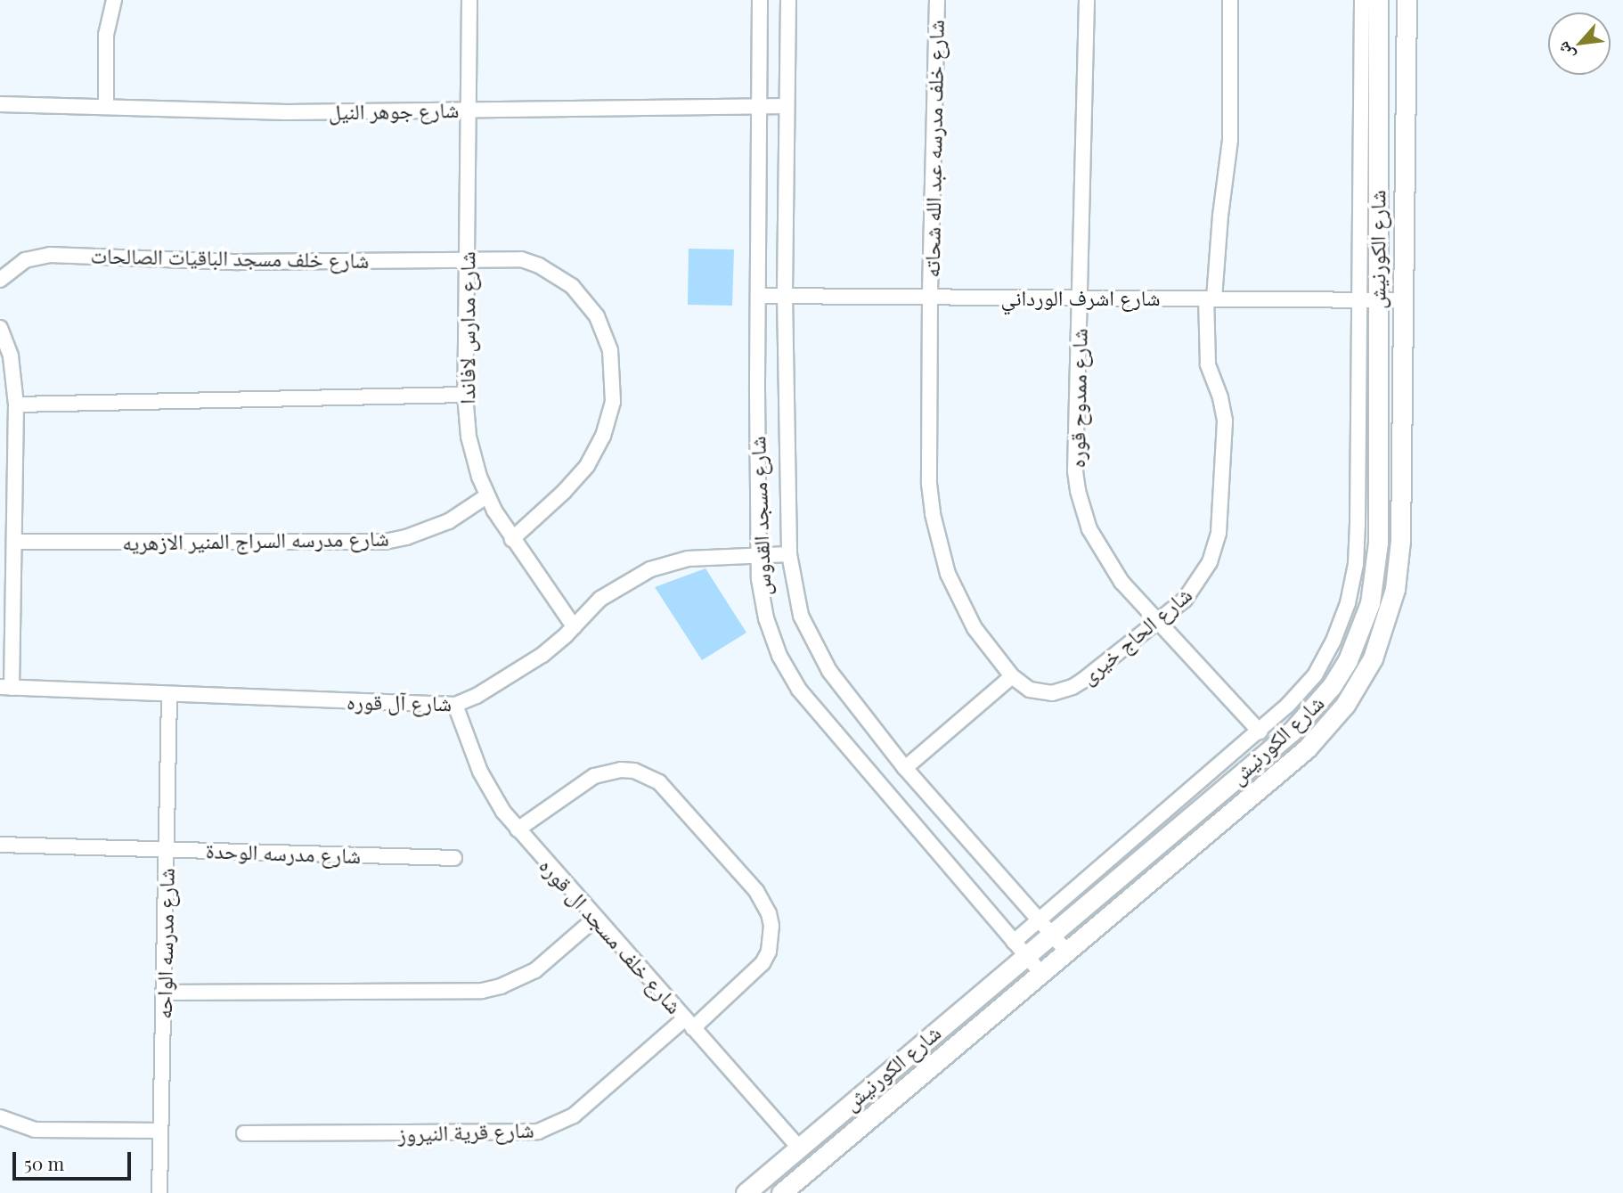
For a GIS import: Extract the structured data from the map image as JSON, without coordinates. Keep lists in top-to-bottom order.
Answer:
{
  "streets": {
    "street": [
      "شارع جوهر النيل",
      "شارع خلف مدرسه عبد الله شحاته",
      "شارع الكورنيش",
      "شارع خلف مسجد الباقيات الصالحات",
      "شارع اشرف الورداني",
      "شارع مدارس لافاندا",
      "شارع ممدوح قوره",
      "شارع مسجد القدوس",
      "شارع مدرسه السراج المنير الازهريه",
      "شارع الحاج خيرى",
      "شارع آل قوره",
      "شارع مدرسه الوحدة",
      "شارع خلف مسجد ال قوره",
      "شارع مدرسه الواحه",
      "شارع قرية النيروز"
    ]
  },
  "crossings": [
    ["شارع جوهر النيل", "شارع مدارس لافاندا"],
    ["شارع جوهر النيل", "شارع مسجد القدوس"],
    ["شارع خلف مدرسه عبد الله شحاته", "شارع اشرف الورداني"],
    ["شارع خلف مدرسه عبد الله شحاته", "شارع الحاج خيرى"],
    ["شارع الكورنيش", "شارع اشرف الورداني"],
    ["شارع الكورنيش", "شارع مسجد القدوس"],
    ["شارع الكورنيش", "شارع خلف مسجد ال قوره"],
    ["شارع خلف مسجد الباقيات الصالحات", "شارع مدارس لافاندا"],
    ["شارع اشرف الورداني", "شارع ممدوح قوره"],
    ["شارع اشرف الورداني", "شارع مسجد القدوس"],
    ["شارع اشرف الورداني", "شارع الحاج خيرى"],
    ["شارع مدارس لافاندا", "شارع مدرسه السراج المنير الازهريه"],
    ["شارع مدارس لافاندا", "شارع آل قوره"],
    ["شارع ممدوح قوره", "شارع الحاج خيرى"],
    ["شارع مسجد القدوس", "شارع آل قوره"],
    ["شارع آل قوره", "شارع خلف مسجد ال قوره"],
    ["شارع آل قوره", "شارع مدرسه الواحه"],
    ["شارع مدرسه الوحدة", "شارع مدرسه الواحه"],
    ["شارع خلف مسجد ال قوره", "شارع قرية النيروز"]
  ],
  "scale_bar": "50 m",
  "north": "bottom left"
}
